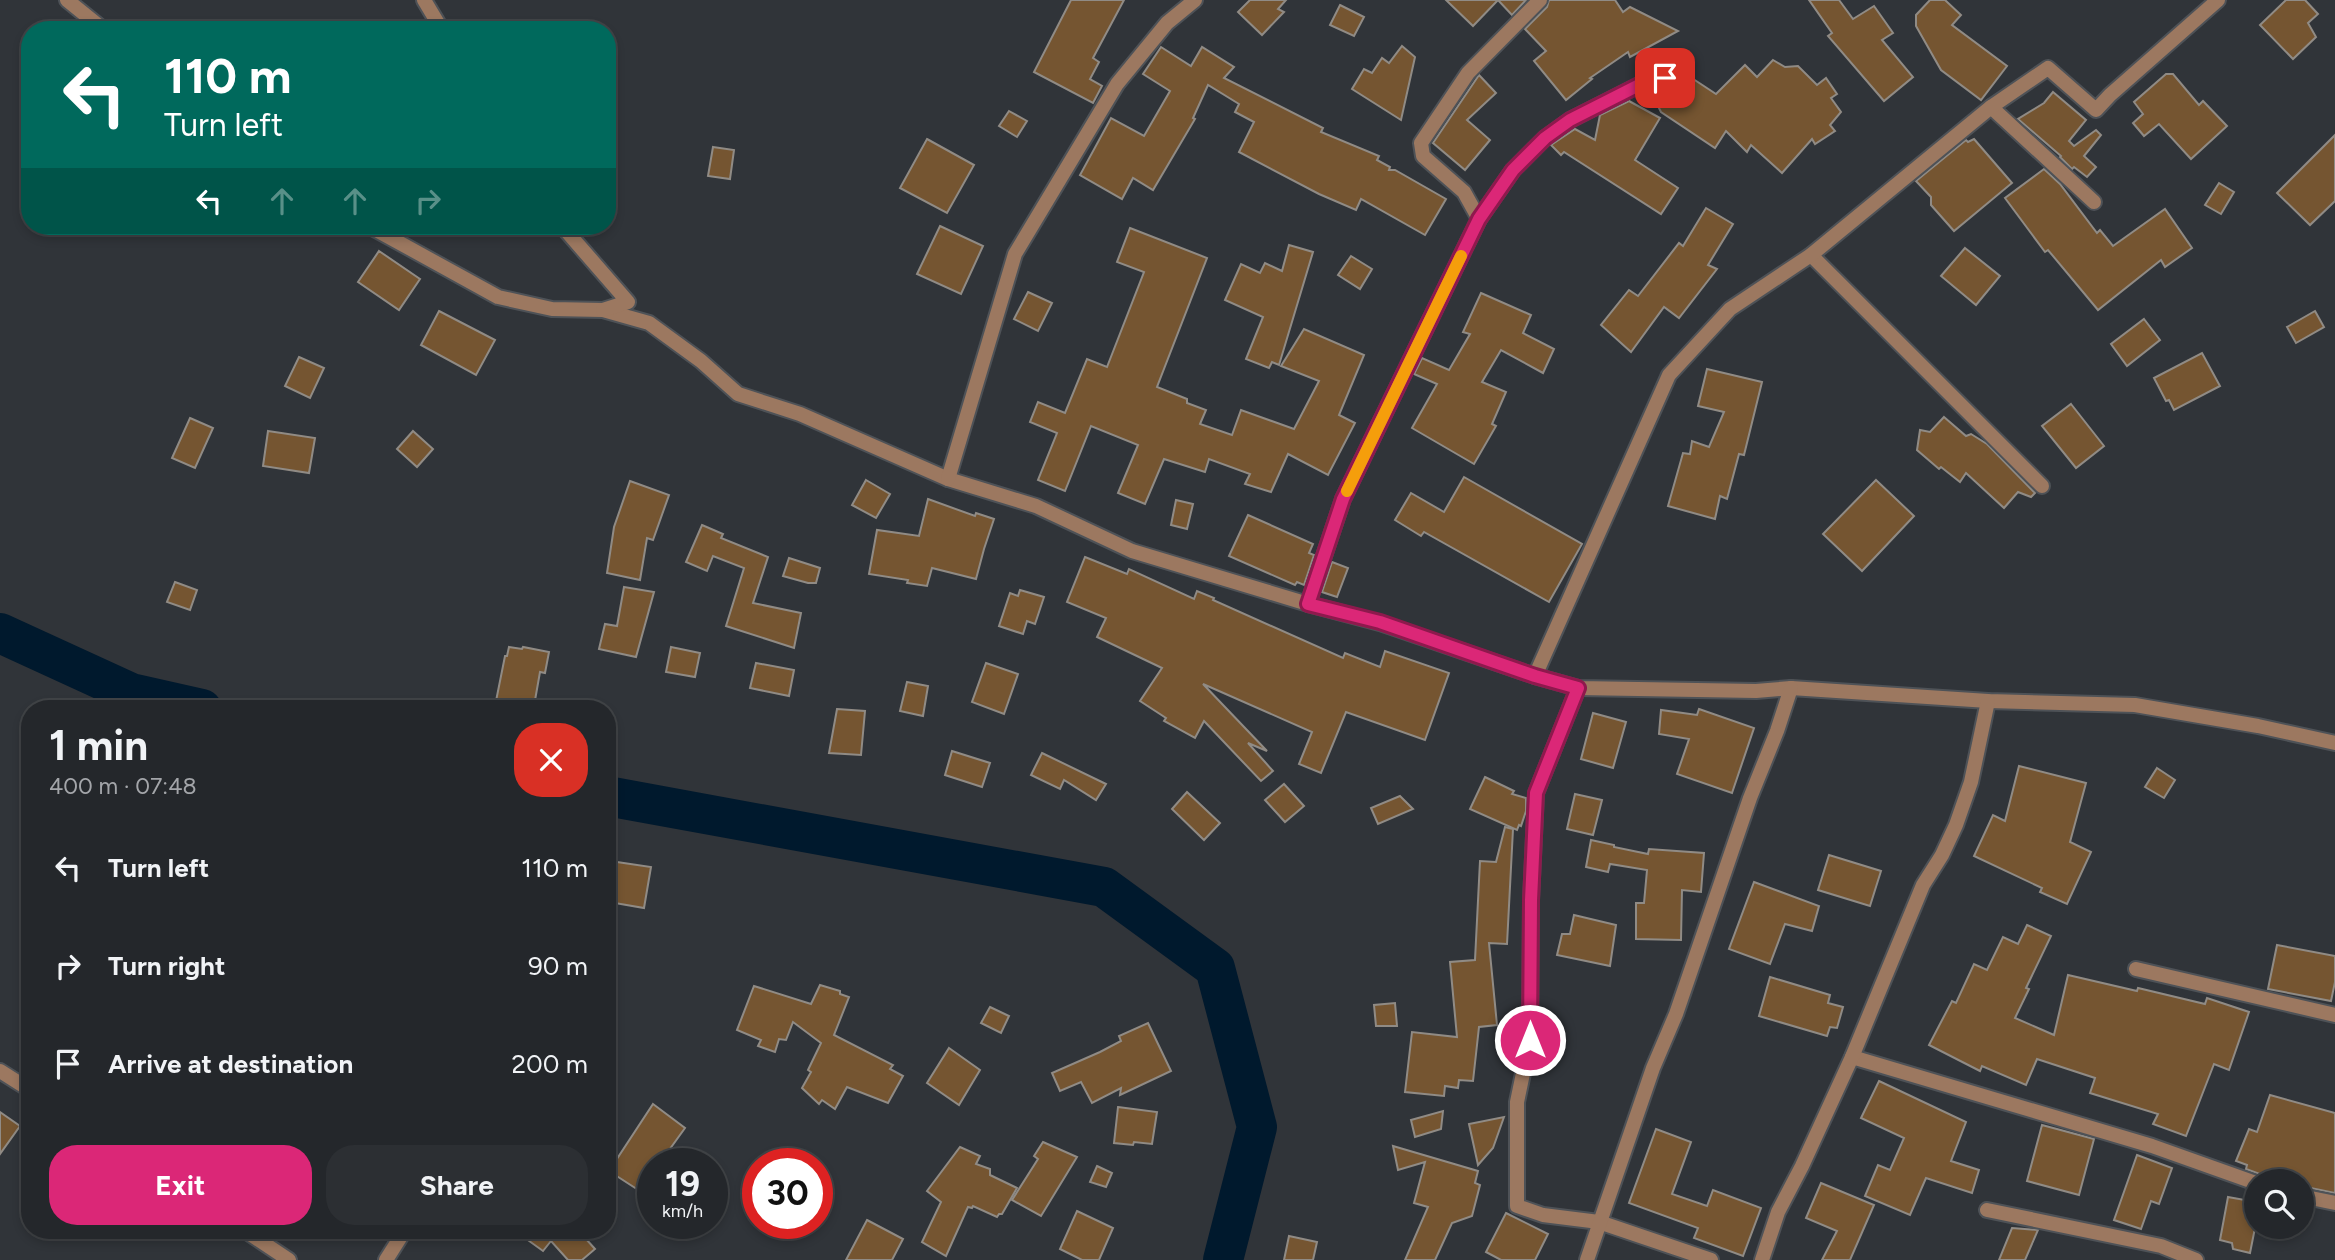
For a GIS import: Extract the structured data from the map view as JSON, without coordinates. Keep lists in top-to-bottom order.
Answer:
{
  "page": {
    "turn": ["110 m", "Turn left"],
    "heading": ["1 min", "400 m · 07:48"],
    "list": [
      {
        "name": "Turn left",
        "value": "110 m"
      },
      {
        "name": "Turn right",
        "value": "90 m"
      },
      {
        "name": "Arrive at destination",
        "value": "200 m"
      }
    ],
    "buttons": ["Exit", "Share"],
    "speed": "19 km/h",
    "limit": "30"
  }
}
